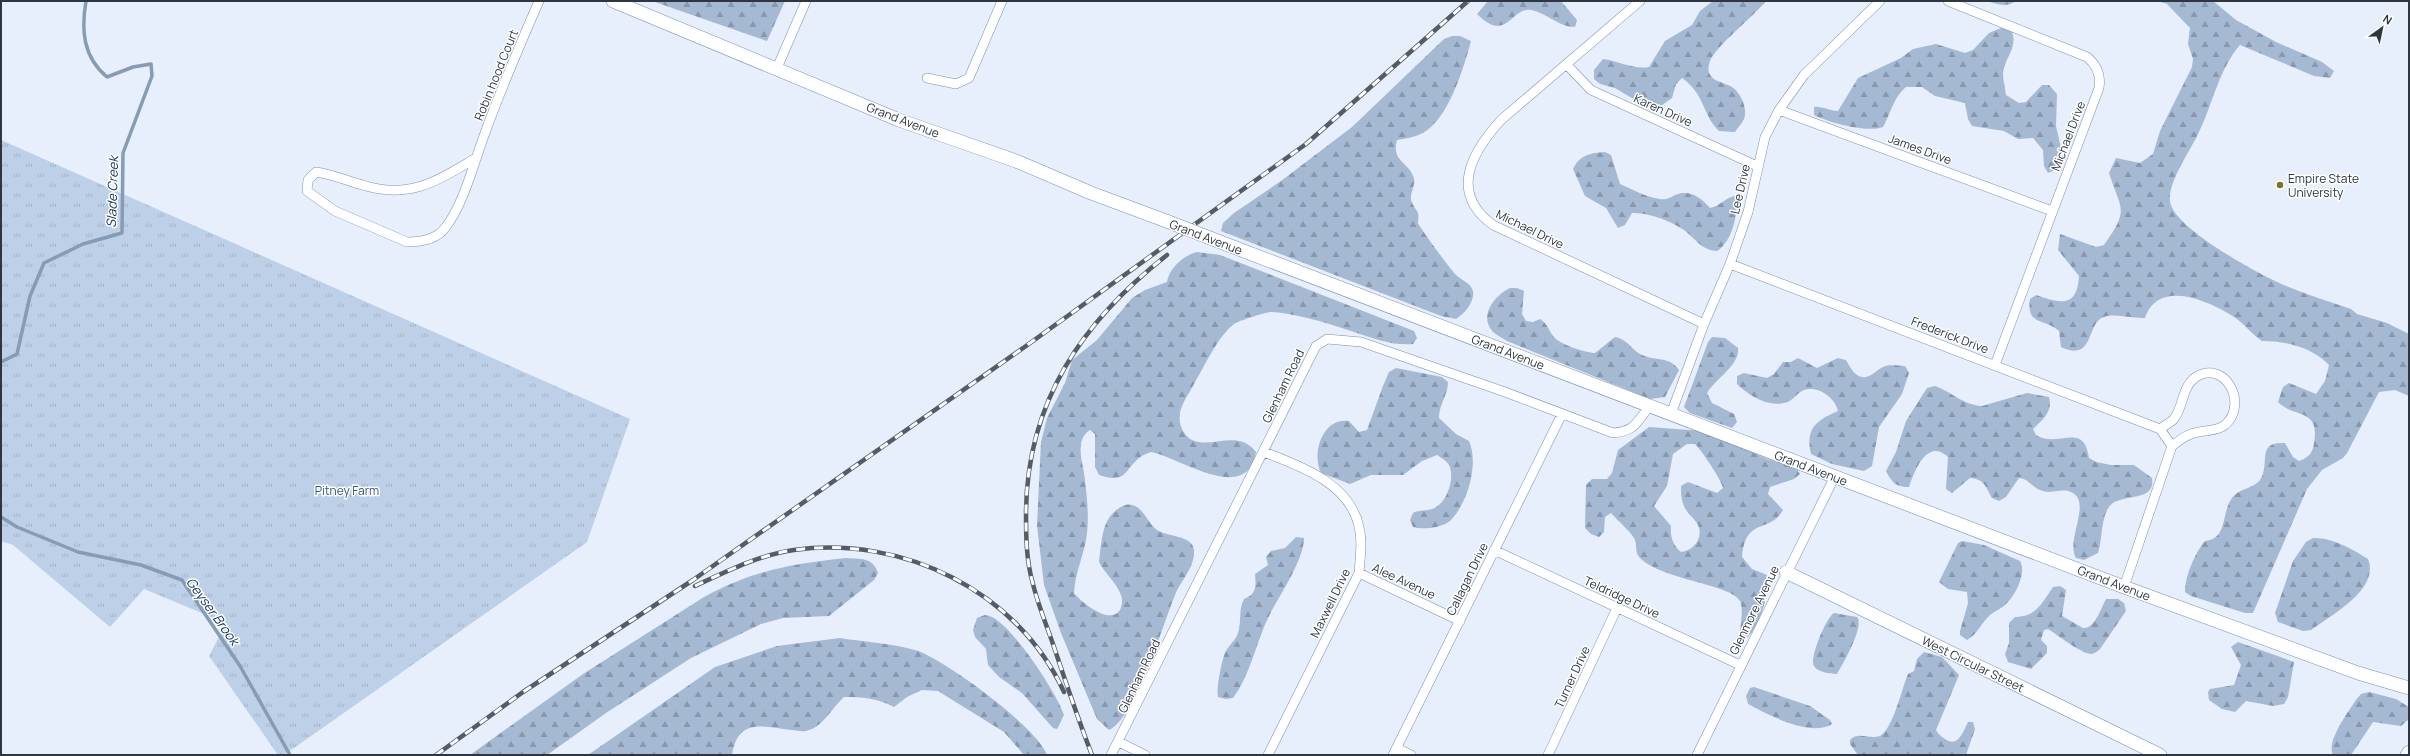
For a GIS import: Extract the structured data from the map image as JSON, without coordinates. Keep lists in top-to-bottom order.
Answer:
{
  "streets": {
    "street": [
      "Robin hood Court",
      "Karen Drive",
      "Grand Avenue",
      "Michael Drive",
      "James Drive",
      "Lee Drive",
      "Frederick Drive",
      "Glenham Road",
      "Callagan Drive",
      "Alee Avenue",
      "Teldridge Drive",
      "Maxwell Drive",
      "Glenmore Avenue",
      "West Circular Street",
      "Turner Drive"
    ]
  },
  "crossings": [
    ["Karen Drive", "Michael Drive"],
    ["Karen Drive", "Lee Drive"],
    ["Grand Avenue", "Lee Drive"],
    ["Grand Avenue", "Glenham Road"],
    ["Grand Avenue", "Glenmore Avenue"],
    ["Michael Drive", "James Drive"],
    ["Michael Drive", "Lee Drive"],
    ["Michael Drive", "Frederick Drive"],
    ["James Drive", "Lee Drive"],
    ["Lee Drive", "Frederick Drive"],
    ["Glenham Road", "Callagan Drive"],
    ["Glenham Road", "Maxwell Drive"],
    ["Callagan Drive", "Alee Avenue"],
    ["Callagan Drive", "Teldridge Drive"],
    ["Alee Avenue", "Maxwell Drive"],
    ["Teldridge Drive", "Glenmore Avenue"],
    ["Teldridge Drive", "Turner Drive"],
    ["Glenmore Avenue", "West Circular Street"]
  ],
  "water": ["Slade Creek", "Geyser Brook"],
  "parks": ["Pitney Farm"],
  "places": ["Empire State University"],
  "north": "top right"
}
